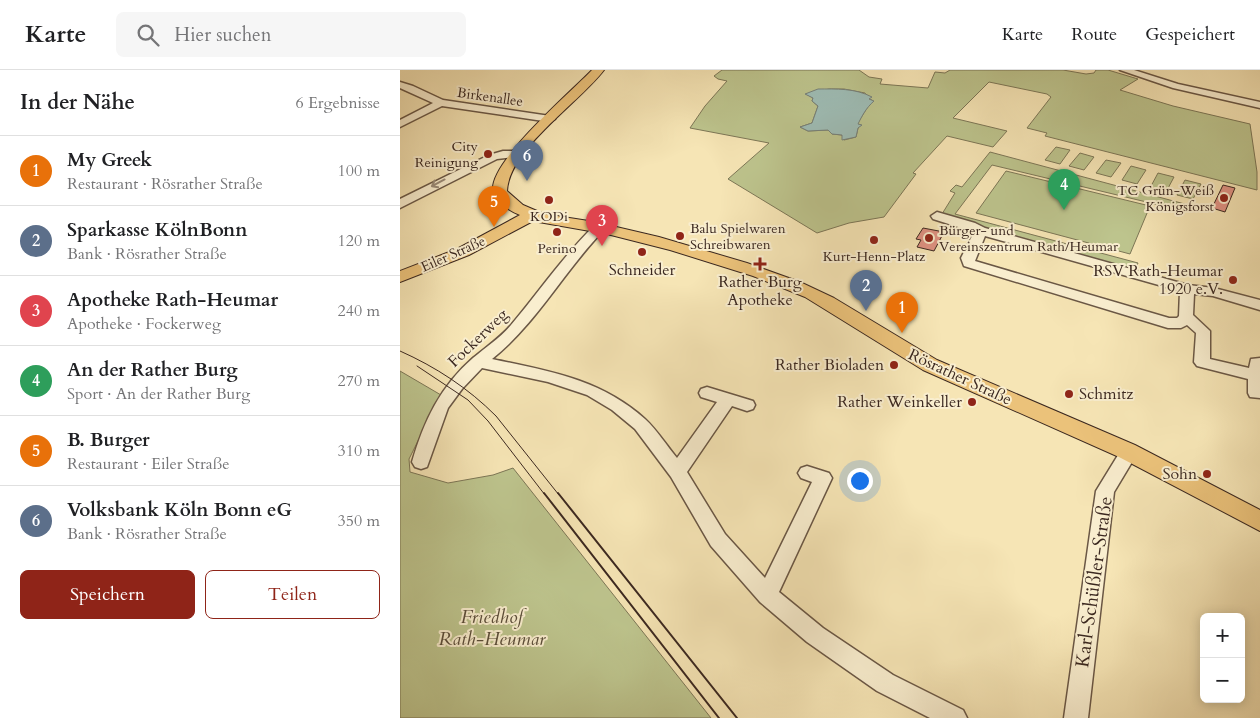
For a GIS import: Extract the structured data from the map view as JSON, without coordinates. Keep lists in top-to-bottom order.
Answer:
{
  "streets": {
    "main road": ["Eiler Straße", "Rösrather Straße"],
    "street": ["Birkenallee", "Fockerweg", "Karl-Schüßler-Straße"]
  },
  "crossings": [
    ["Birkenallee", "Rösrather Straße"],
    ["Eiler Straße", "Rösrather Straße"],
    ["Fockerweg", "Rösrather Straße"],
    ["Rösrather Straße", "Karl-Schüßler-Straße"]
  ],
  "parks": ["Friedhof Rath-Heumar"],
  "places": {
    "other": [
      "City Reinigung",
      "TC Grün-Weiß Königsforst",
      "KODi",
      "Perino",
      "Balu Spielwaren Schreibwaren",
      "Bürger- und Vereinszentrum Rath/Heumar",
      "Kurt-Henn-Platz",
      "Schneider",
      "RSV Rath-Heumar 1920 e.V.",
      "Rather Bioladen",
      "Schmitz",
      "Rather Weinkeller",
      "Sohn"
    ],
    "health": ["Rather Burg Apotheke"]
  },
  "page": {
    "header": "Karte",
    "search": "Hier suchen",
    "nav": ["Karte", "Route", "Gespeichert"],
    "heading": ["In der Nähe", "6 Ergebnisse"],
    "list": [
      {
        "mark": "1",
        "name": "My Greek",
        "note": "Restaurant · Rösrather Straße",
        "value": "100 m"
      },
      {
        "mark": "2",
        "name": "Sparkasse KölnBonn",
        "note": "Bank · Rösrather Straße",
        "value": "120 m"
      },
      {
        "mark": "3",
        "name": "Apotheke Rath-Heumar",
        "note": "Apotheke · Fockerweg",
        "value": "240 m"
      },
      {
        "mark": "4",
        "name": "An der Rather Burg",
        "note": "Sport · An der Rather Burg",
        "value": "270 m"
      },
      {
        "mark": "5",
        "name": "B. Burger",
        "note": "Restaurant · Eiler Straße",
        "value": "310 m"
      },
      {
        "mark": "6",
        "name": "Volksbank Köln Bonn eG",
        "note": "Bank · Rösrather Straße",
        "value": "350 m"
      }
    ],
    "pins": [
      "6",
      "4",
      "5",
      "3",
      "2",
      "1"
    ],
    "buttons": ["Speichern", "Teilen"],
    "map_buttons": ["+", "−"]
  }
}
